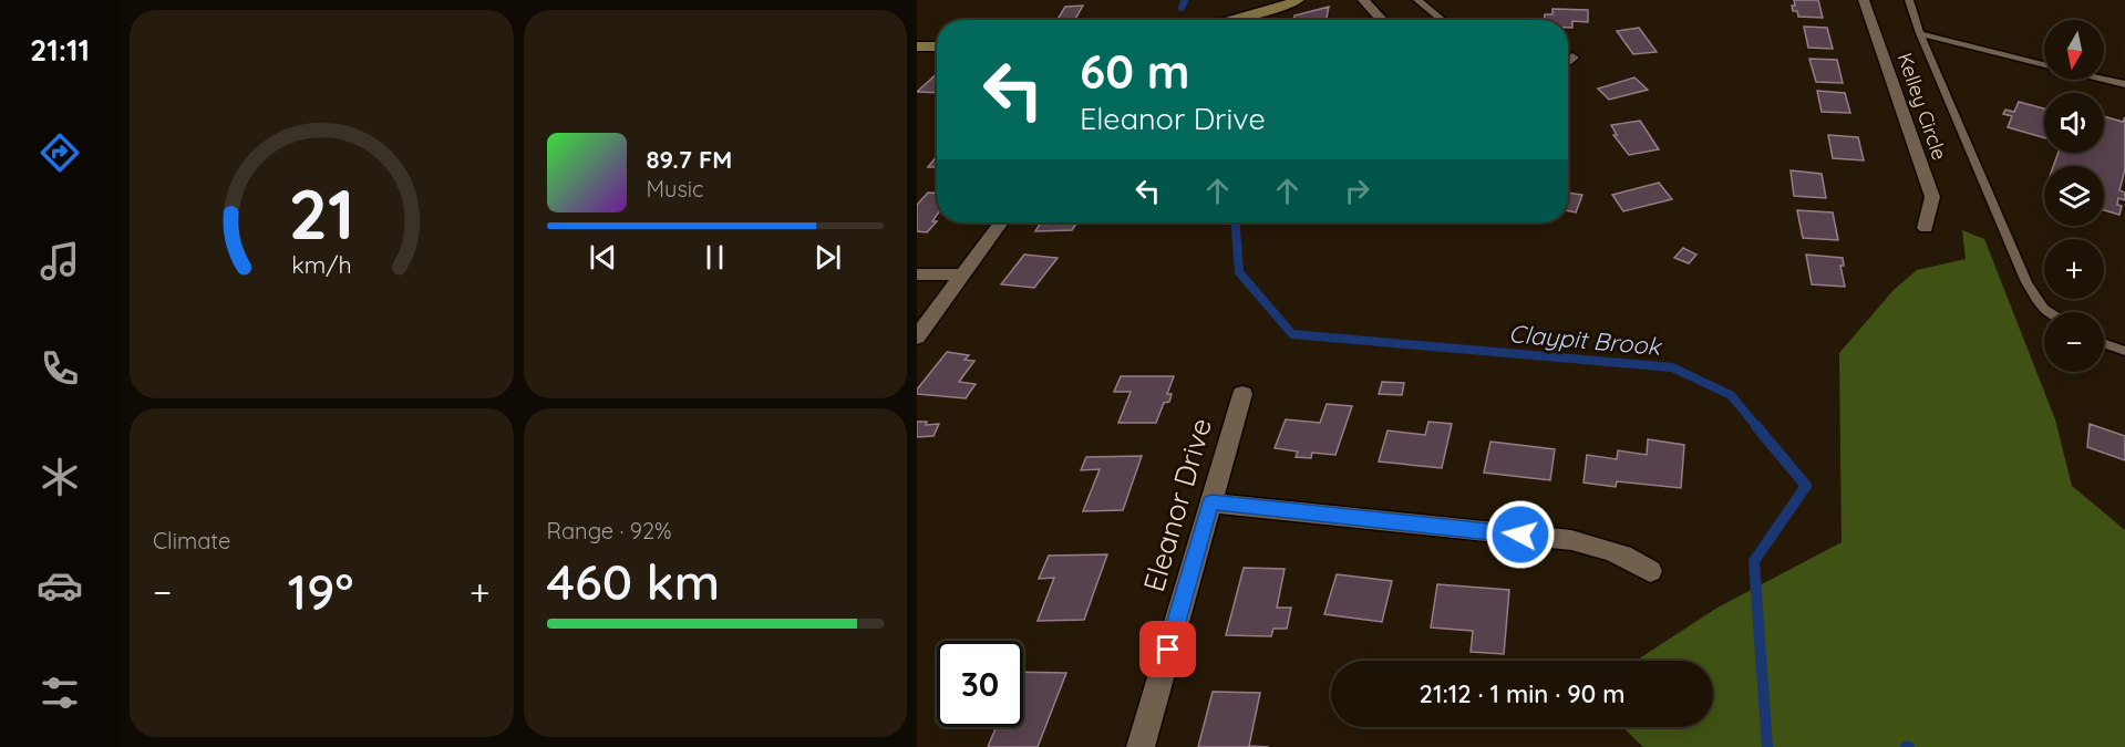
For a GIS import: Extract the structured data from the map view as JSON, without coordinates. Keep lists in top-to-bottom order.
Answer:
{
  "streets": {
    "street": ["Kelley Circle", "Eleanor Drive"]
  },
  "water": ["Claypit Brook"],
  "north": "bottom",
  "page": {
    "tabs": "21:11",
    "map_buttons": ["+", "−"],
    "turn": ["60 m", "Eleanor Drive"],
    "song": ["89.7 FM", "Music"],
    "tile": [
      "Climate",
      ["Range · 92%", "460 km"]
    ],
    "heat": ["−", "19°", "+"],
    "limit": "30",
    "trip": "21:12 · 1 min · 90 m",
    "gauge": ["21", "km/h"]
  }
}
